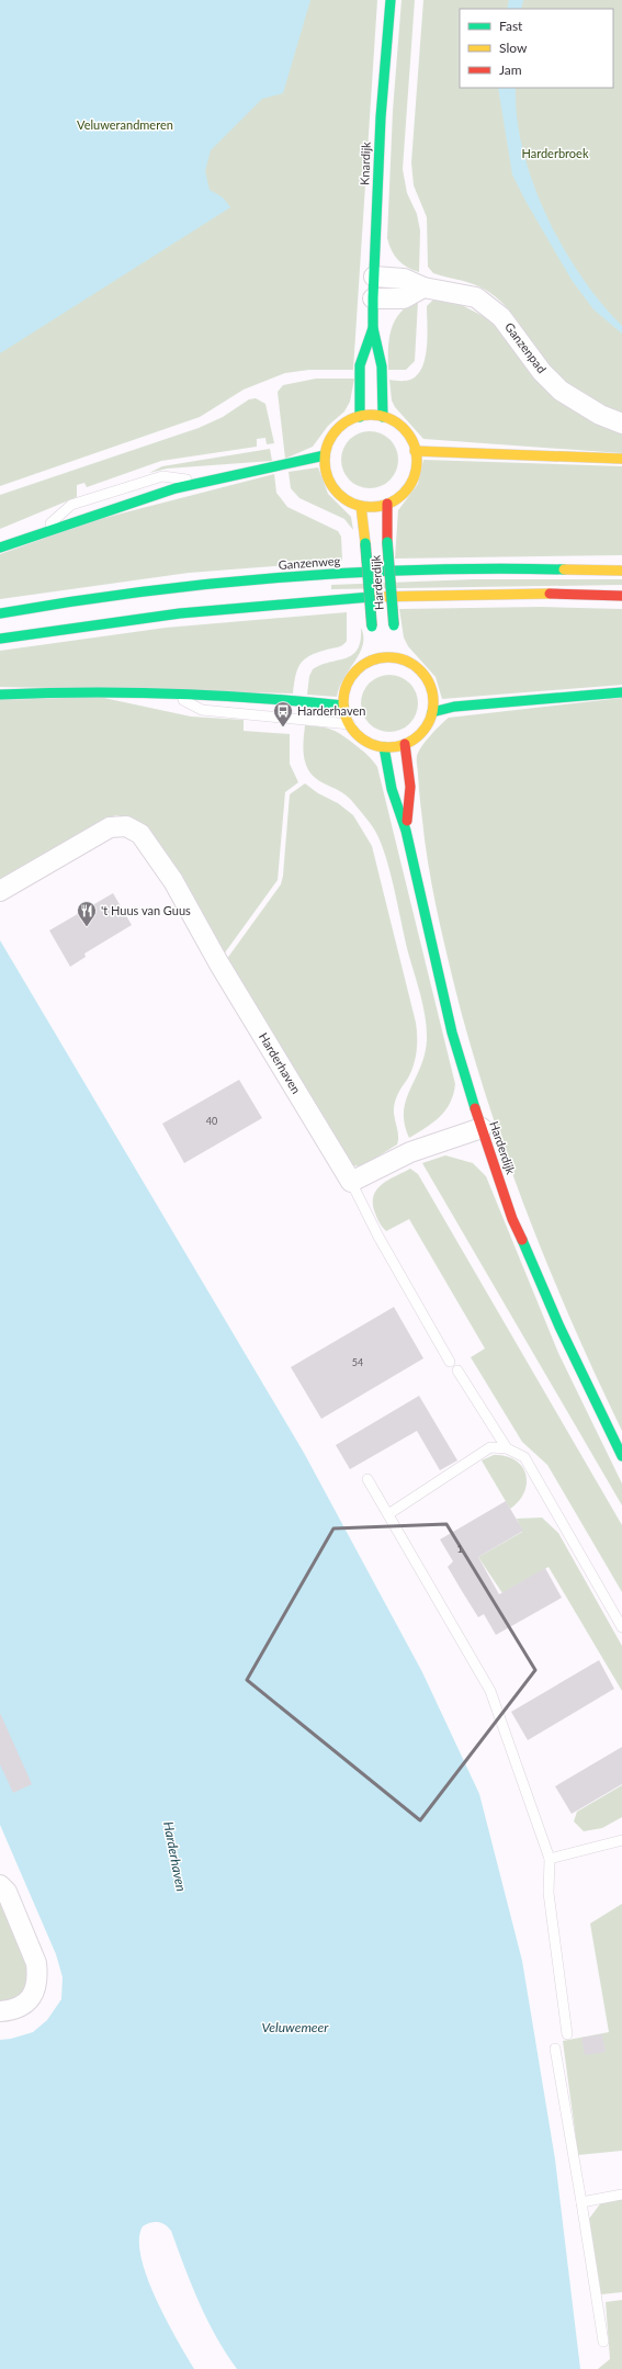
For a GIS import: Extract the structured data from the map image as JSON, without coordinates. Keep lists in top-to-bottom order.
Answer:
{
  "streets": {
    "main road": ["Knardijk", "Ganzenweg", "Harderdijk"],
    "street": ["Ganzenpad", "Harderhaven"]
  },
  "crossings": [
    ["Knardijk", "Ganzenpad"],
    ["Knardijk", "Harderdijk"]
  ],
  "water": ["Harderhaven", "Veluwemeer"],
  "parks": ["Veluwerandmeren", "Harderbroek"],
  "places": {
    "bus stop": ["Harderhaven"],
    "restaurant": ["'t Huus van Guus"]
  },
  "house_numbers": ["40", "54", "1"],
  "legend": ["Fast", "Slow", "Jam"]
}
